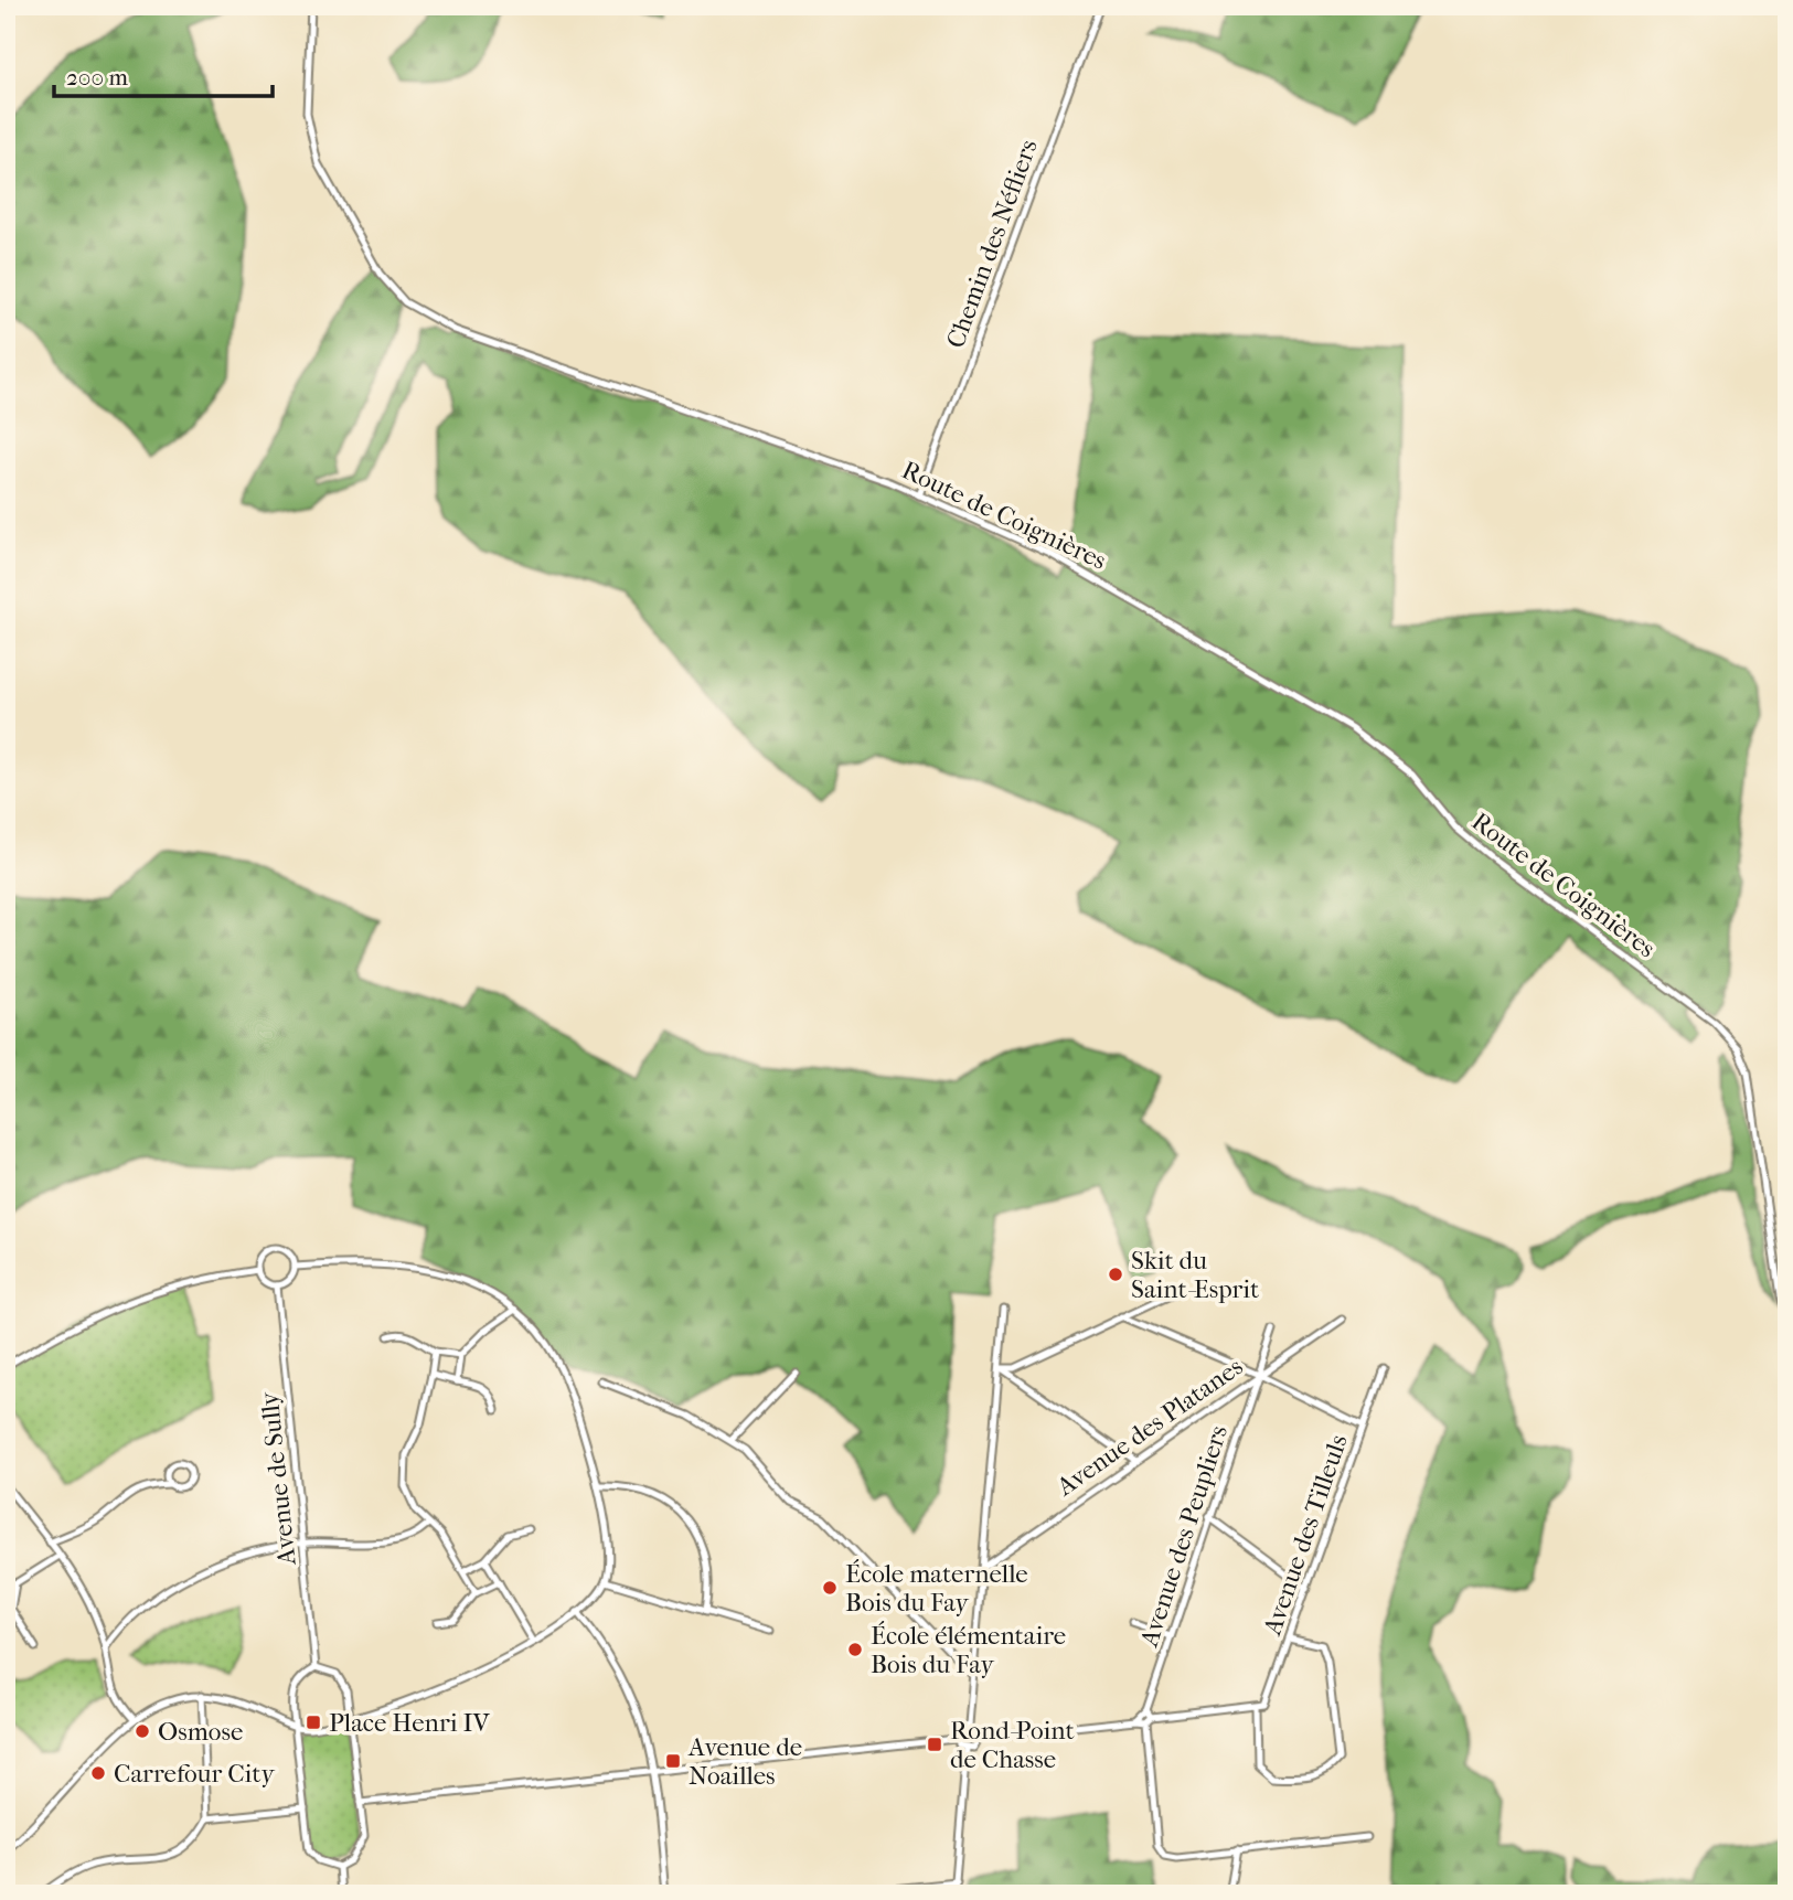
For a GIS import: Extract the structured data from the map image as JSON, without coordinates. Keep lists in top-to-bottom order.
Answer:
{
  "streets": {
    "street": [
      "Chemin des Néfliers",
      "Route de Coignières",
      "Avenue des Platanes",
      "Avenue de Sully",
      "Avenue des Tilleuls",
      "Avenue des Peupliers"
    ]
  },
  "crossings": [
    ["Chemin des Néfliers", "Route de Coignières"],
    ["Avenue des Platanes", "Avenue des Peupliers"]
  ],
  "places": {
    "other": [
      "Skit du Saint-Esprit",
      "École maternelle Bois du Fay",
      "École élémentaire Bois du Fay",
      "Osmose",
      "Carrefour City"
    ],
    "transit": ["Place Henri IV", "Rond-Point de Chasse", "Avenue de Noailles"]
  },
  "scale_bar": "200 m"
}
